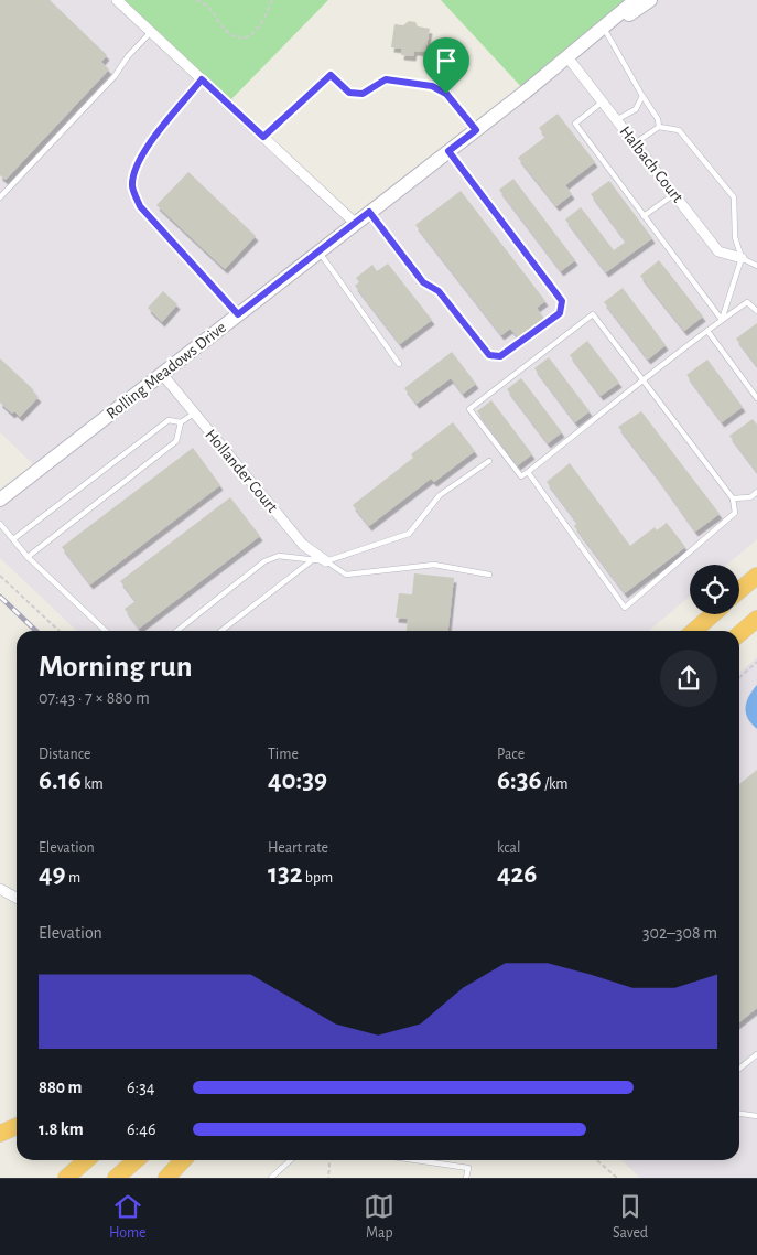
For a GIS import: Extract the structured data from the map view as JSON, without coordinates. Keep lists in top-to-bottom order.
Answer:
{
  "streets": {
    "main road": ["Rolling Meadows Drive"],
    "street": ["Halbach Court", "Hollander Court"]
  },
  "crossings": [
    ["Halbach Court", "Rolling Meadows Drive"],
    ["Rolling Meadows Drive", "Hollander Court"]
  ],
  "page": {
    "heading": ["Morning run", "07:43 · 7 × 880 m"],
    "stats": [
      ["Distance", "6.16 km"],
      ["Time", "40:39"],
      ["Pace", "6:36 /km"],
      ["Elevation", "49 m"],
      ["Heart rate", "132 bpm"],
      ["kcal", "426"]
    ],
    "chart": ["Elevation", "302–308 m"],
    "list": [
      {
        "name": "880 m",
        "note": "6:34"
      },
      {
        "name": "1.8 km",
        "note": "6:46"
      }
    ],
    "tabs": ["Home", "Map", "Saved"]
  }
}
